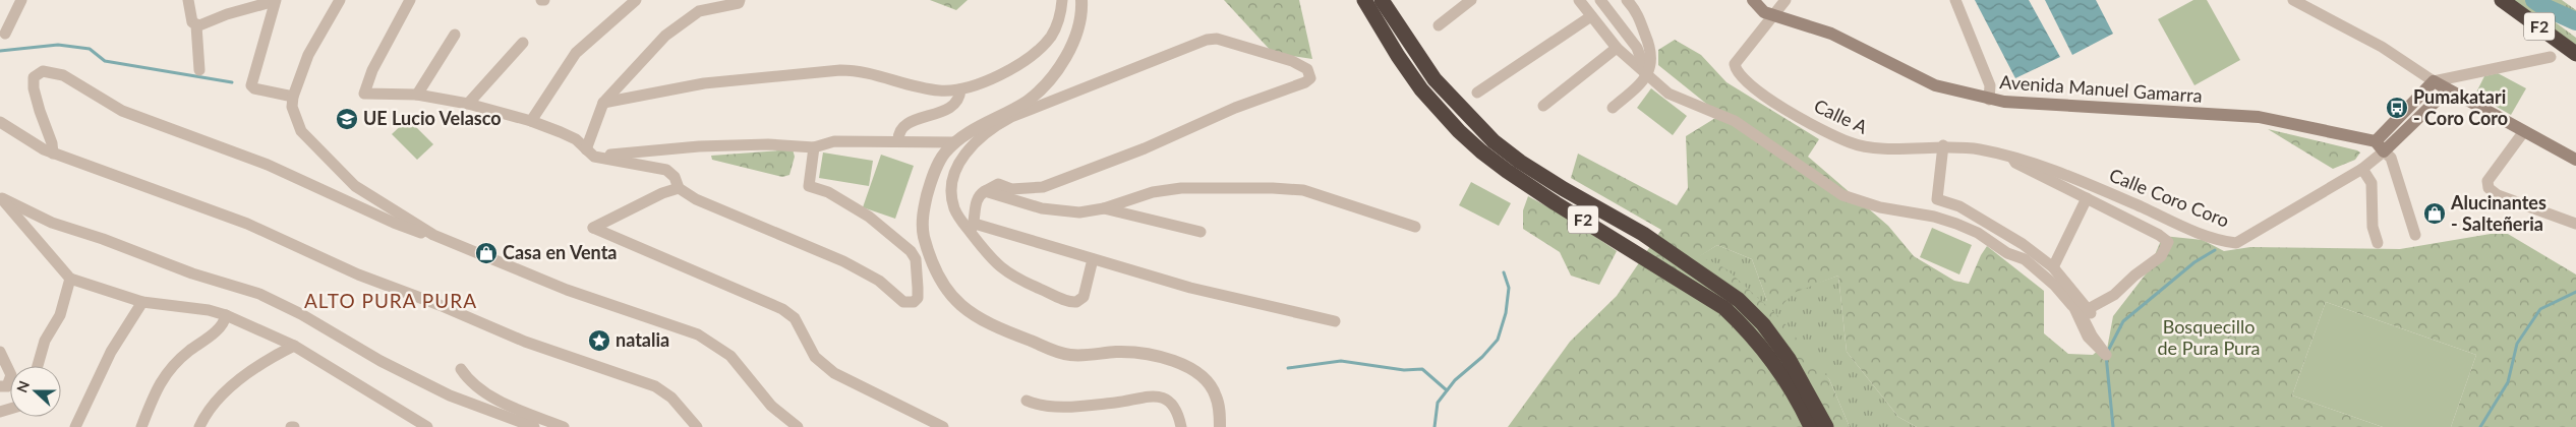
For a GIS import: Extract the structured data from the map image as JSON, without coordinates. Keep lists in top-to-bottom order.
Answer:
{
  "streets": {
    "highway": ["F2"],
    "main road": ["Avenida Manuel Gamarra", "Calle Coro Coro"],
    "street": ["Calle A"]
  },
  "crossings": [
    ["Avenida Manuel Gamarra", "Calle A"],
    ["Calle A", "Calle Coro Coro"]
  ],
  "districts": ["ALTO PURA PURA"],
  "parks": ["Bosquecillo de Pura Pura"],
  "places": {
    "bus stop": ["Pumakatari - Coro Coro"],
    "school or university": ["UE Lucio Velasco"],
    "shop": ["Alucinantes - Salteñeria", "Casa en Venta"],
    "place": ["natalia"]
  },
  "north": "left"
}
